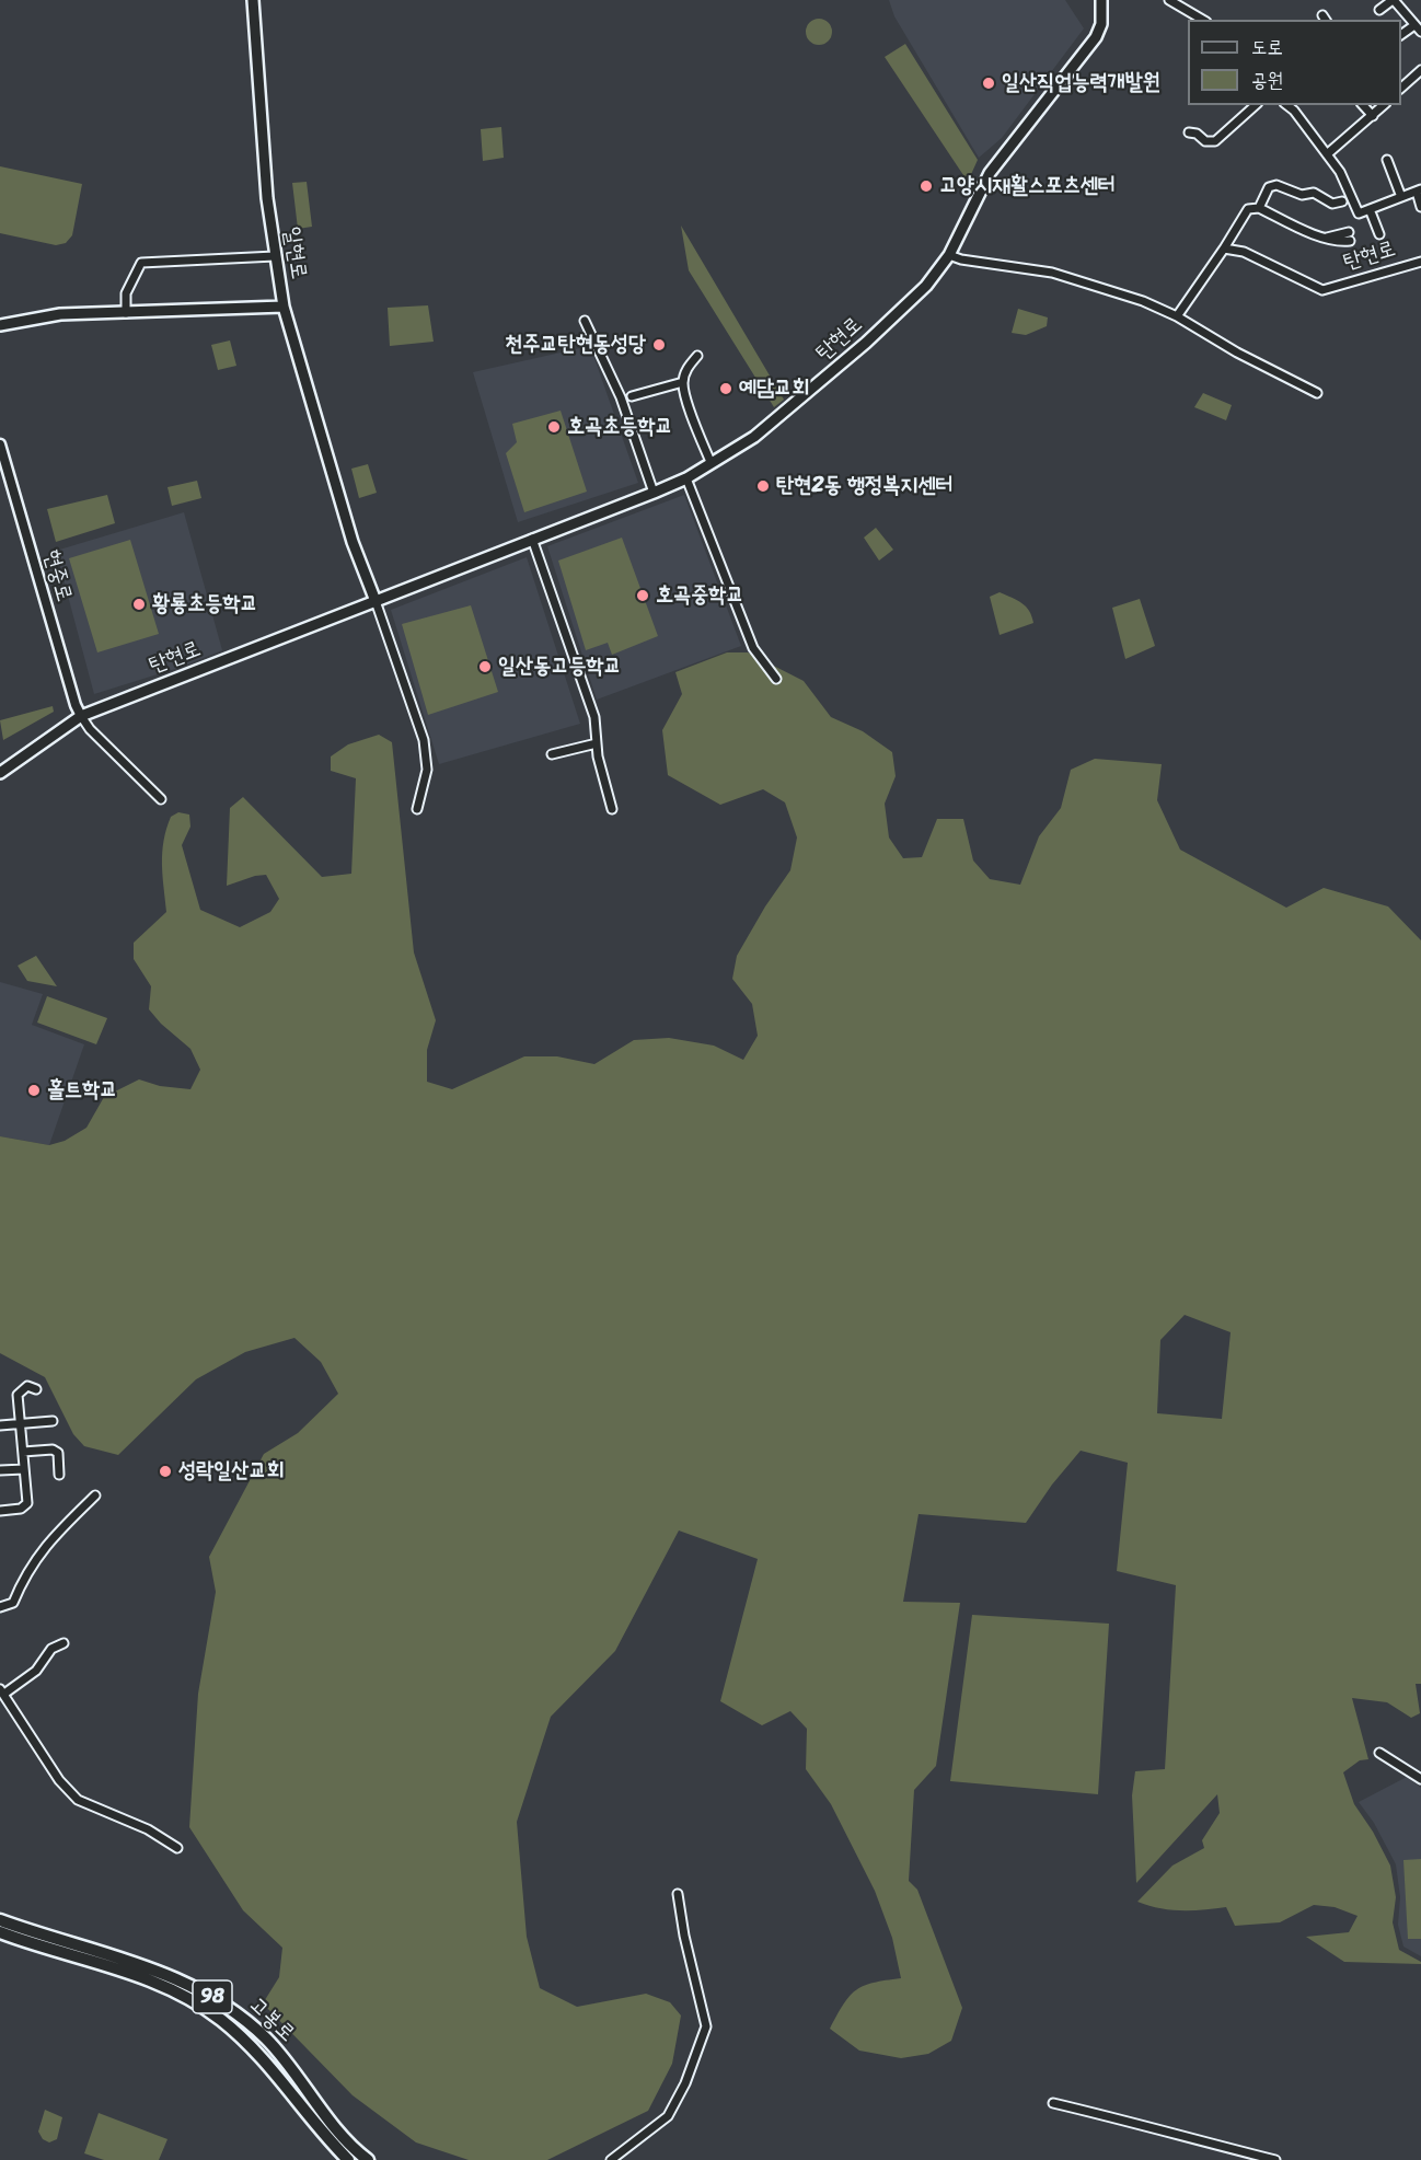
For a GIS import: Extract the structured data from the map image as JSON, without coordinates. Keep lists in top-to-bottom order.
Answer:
{
  "streets": {
    "main road": [
      "일현로",
      "탄현로",
      "98",
      "고봉로"
    ],
    "street": ["현중로"]
  },
  "crossings": [
    ["탄현로", "현중로"]
  ],
  "places": [
    "일산직업능력개발원",
    "고양시재활스포츠센터",
    "천주교탄현동성당",
    "예담교회",
    "호곡초등학교",
    "탄현2동 행정복지센터",
    "호곡중학교",
    "황룡초등학교",
    "일산동고등학교",
    "홀트학교",
    "성락일산교회"
  ],
  "legend": ["도로", "공원"]
}
